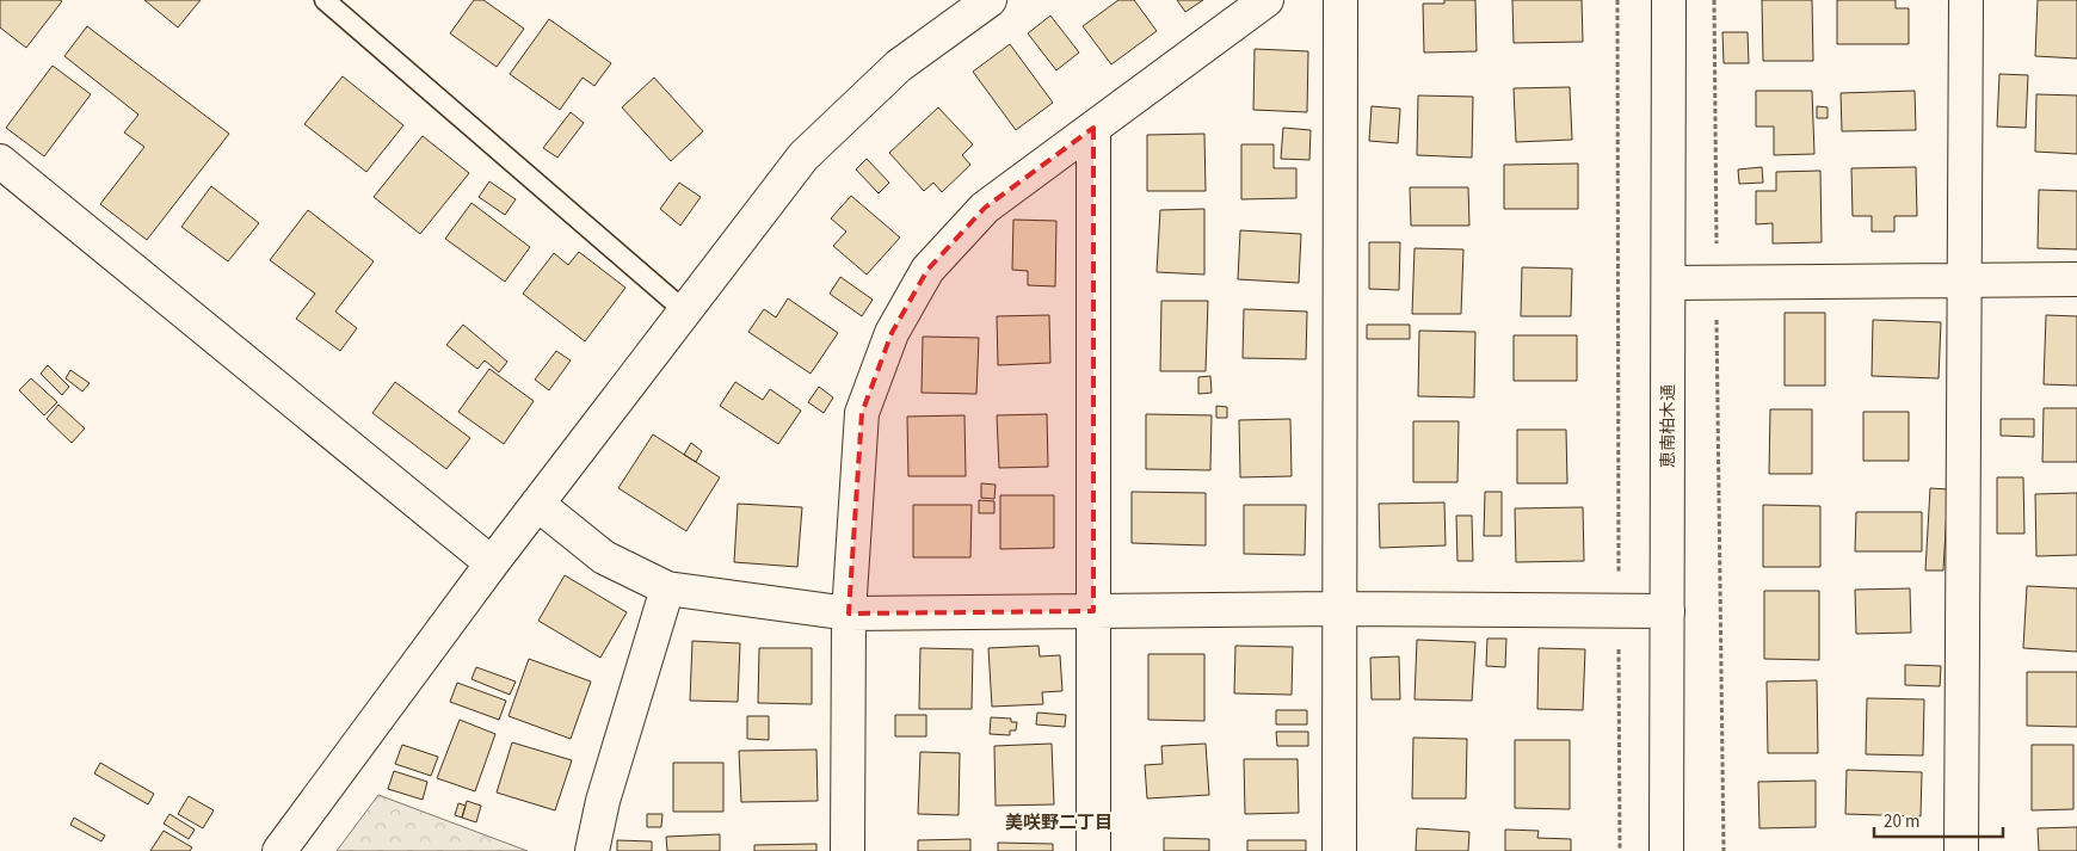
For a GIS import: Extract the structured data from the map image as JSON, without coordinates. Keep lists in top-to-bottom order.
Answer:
{
  "streets": {
    "street": ["恵南柏木通"]
  },
  "districts": ["美咲野二丁目"],
  "scale_bar": "20 m"
}
